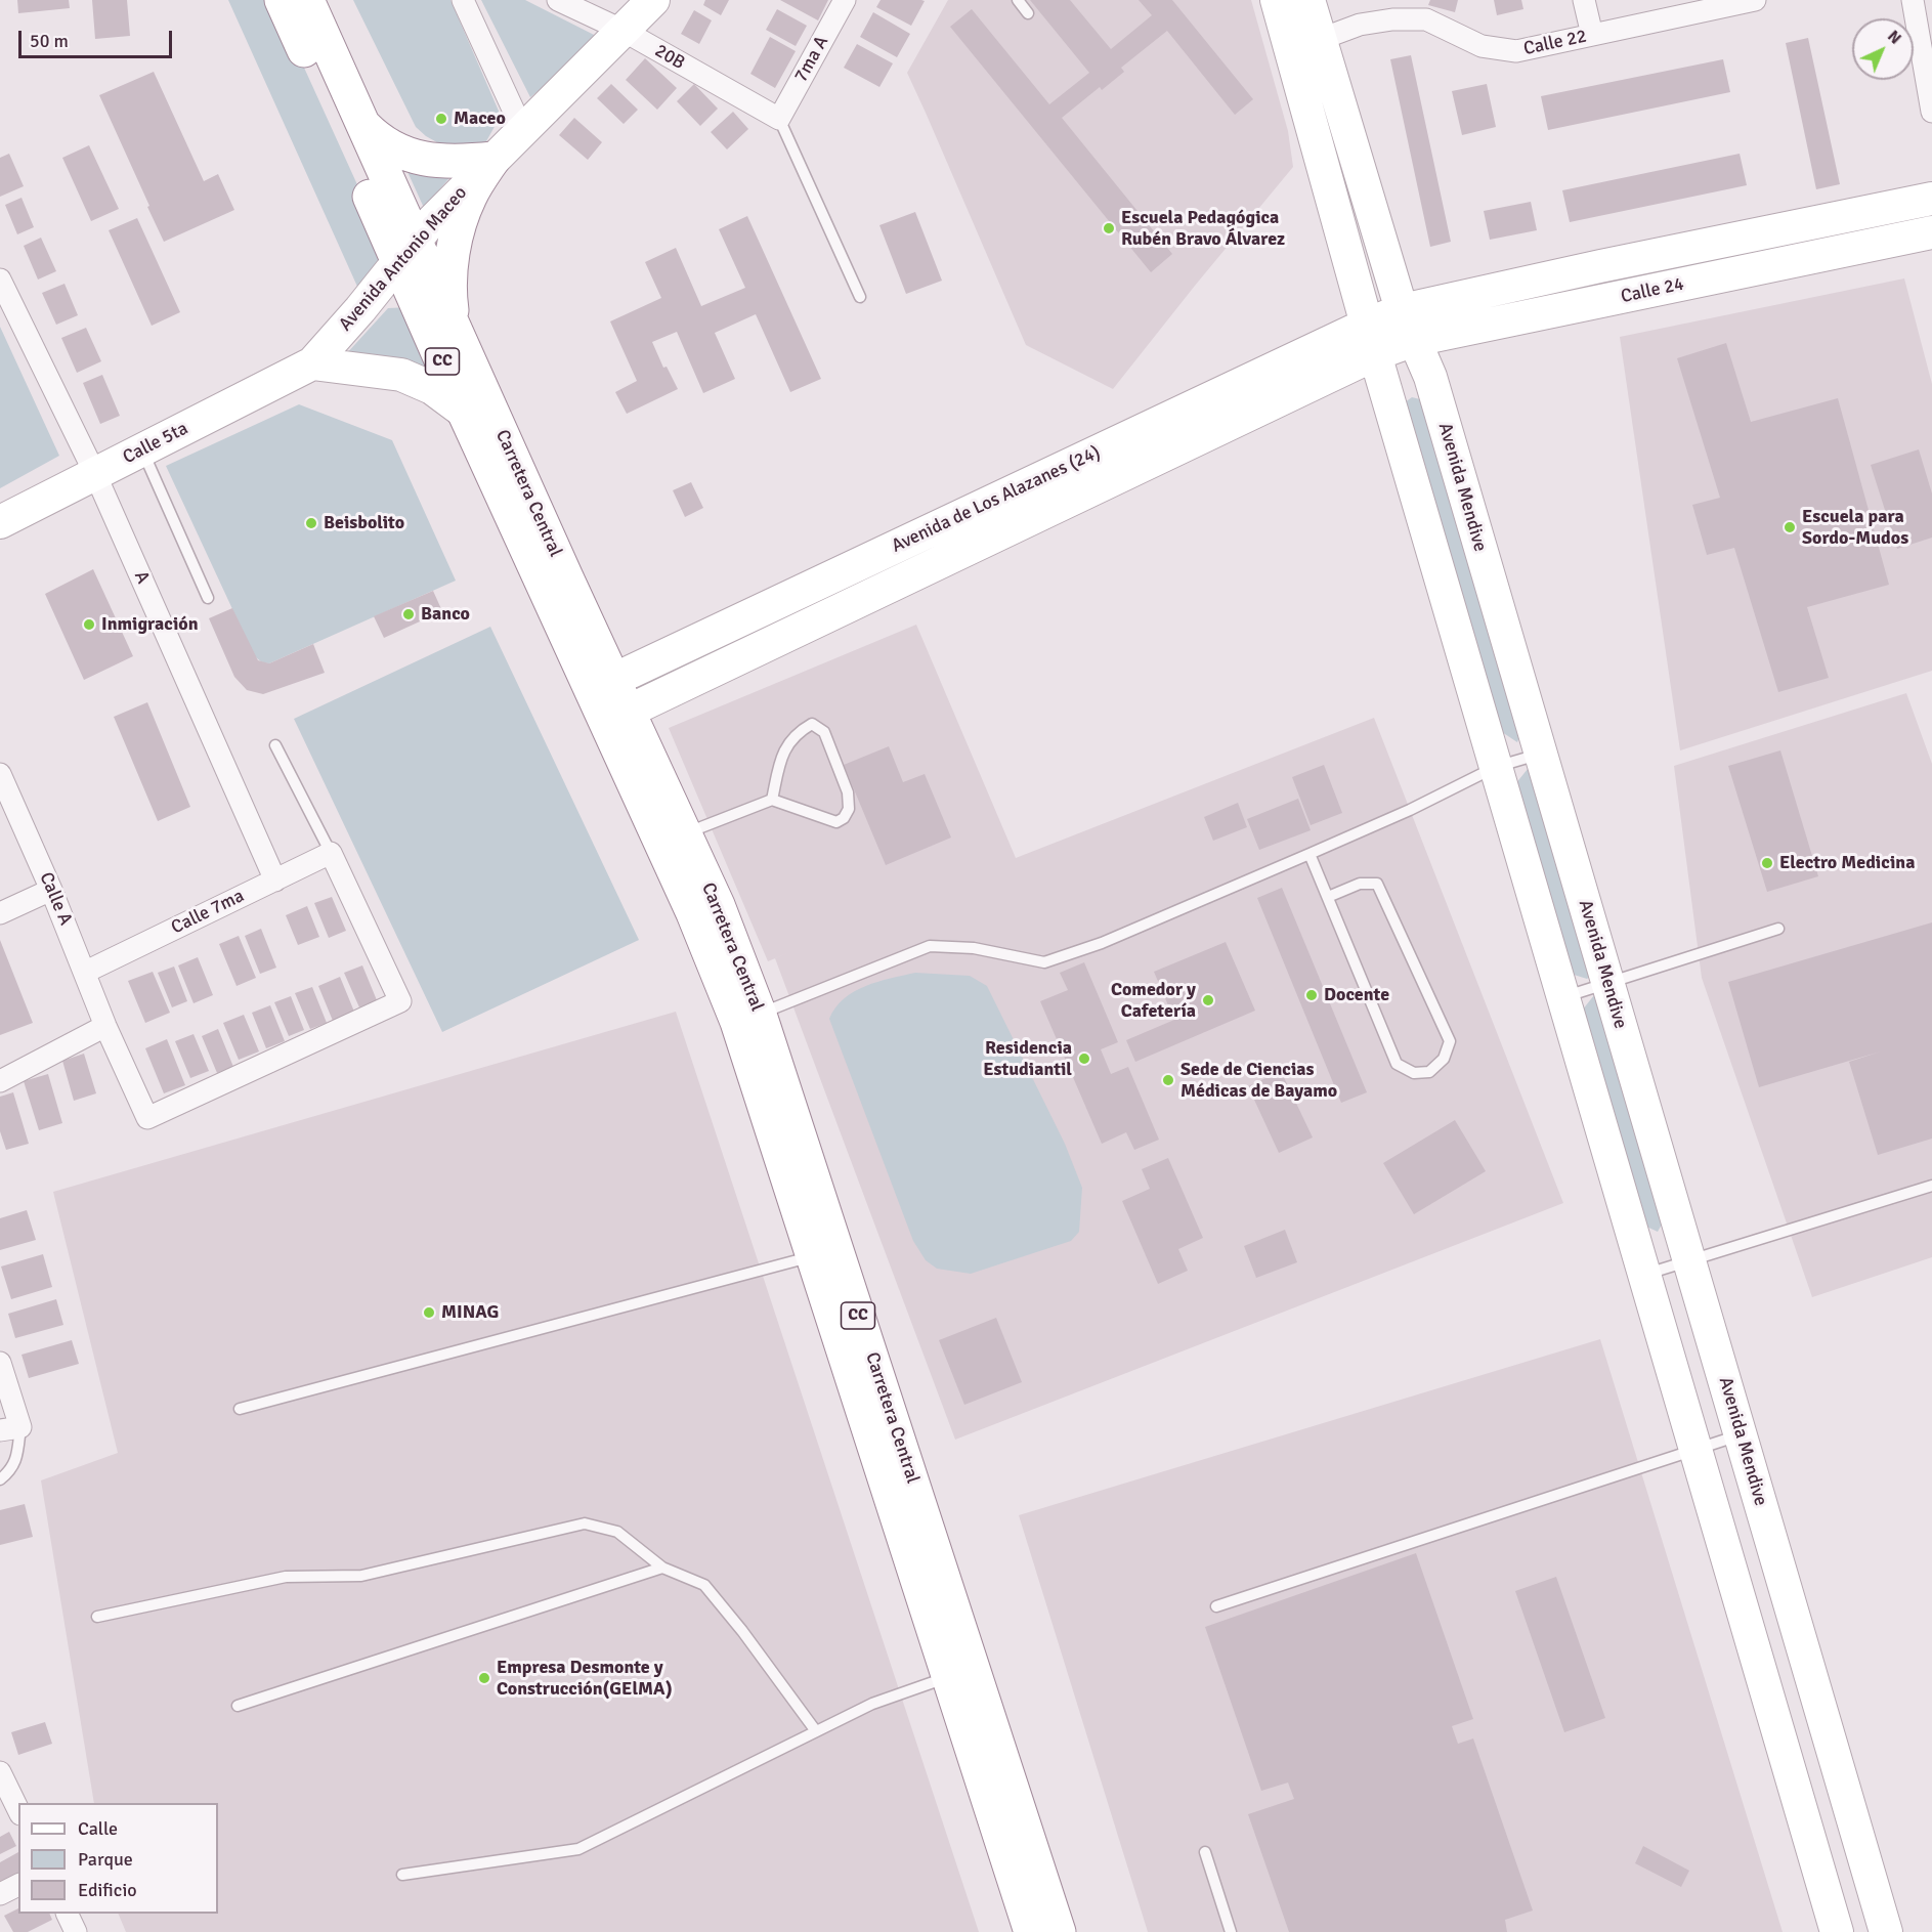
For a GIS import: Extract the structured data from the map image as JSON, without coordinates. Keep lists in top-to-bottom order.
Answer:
{
  "streets": {
    "highway": ["CC", "Carretera Central"],
    "street": [
      "Calle 22",
      "20B",
      "7ma A",
      "Avenida Antonio Maceo",
      "Calle 24",
      "Calle 5ta",
      "Avenida Mendive",
      "Avenida de Los Alazanes (24)",
      "A",
      "Calle A",
      "Calle 7ma"
    ]
  },
  "crossings": [
    ["Calle 22", "Avenida Mendive"],
    ["20B", "7ma A"],
    ["20B", "Avenida Antonio Maceo"],
    ["Avenida Antonio Maceo", "Calle 5ta"],
    ["Avenida Antonio Maceo", "Carretera Central"],
    ["Calle 24", "Avenida Mendive"],
    ["Calle 24", "Avenida de Los Alazanes (24)"],
    ["Calle 5ta", "A"],
    ["Avenida Mendive", "Avenida de Los Alazanes (24)"],
    ["Carretera Central", "Avenida de Los Alazanes (24)"],
    ["A", "Calle 7ma"],
    ["Calle A", "Calle 7ma"]
  ],
  "places": [
    "Maceo",
    "Escuela Pedagógica Rubén Bravo Álvarez",
    "Beisbolito",
    "Escuela para Sordo-Mudos",
    "Banco",
    "Inmigración",
    "Electro Medicina",
    "Docente",
    "Comedor y Cafetería",
    "Residencia Estudiantil",
    "Sede de Ciencias Médicas de Bayamo",
    "MINAG",
    "Empresa Desmonte y Construcción(GElMA)"
  ],
  "legend": ["Calle", "Parque", "Edificio"],
  "scale_bar": "50 m",
  "north": "top right"
}
